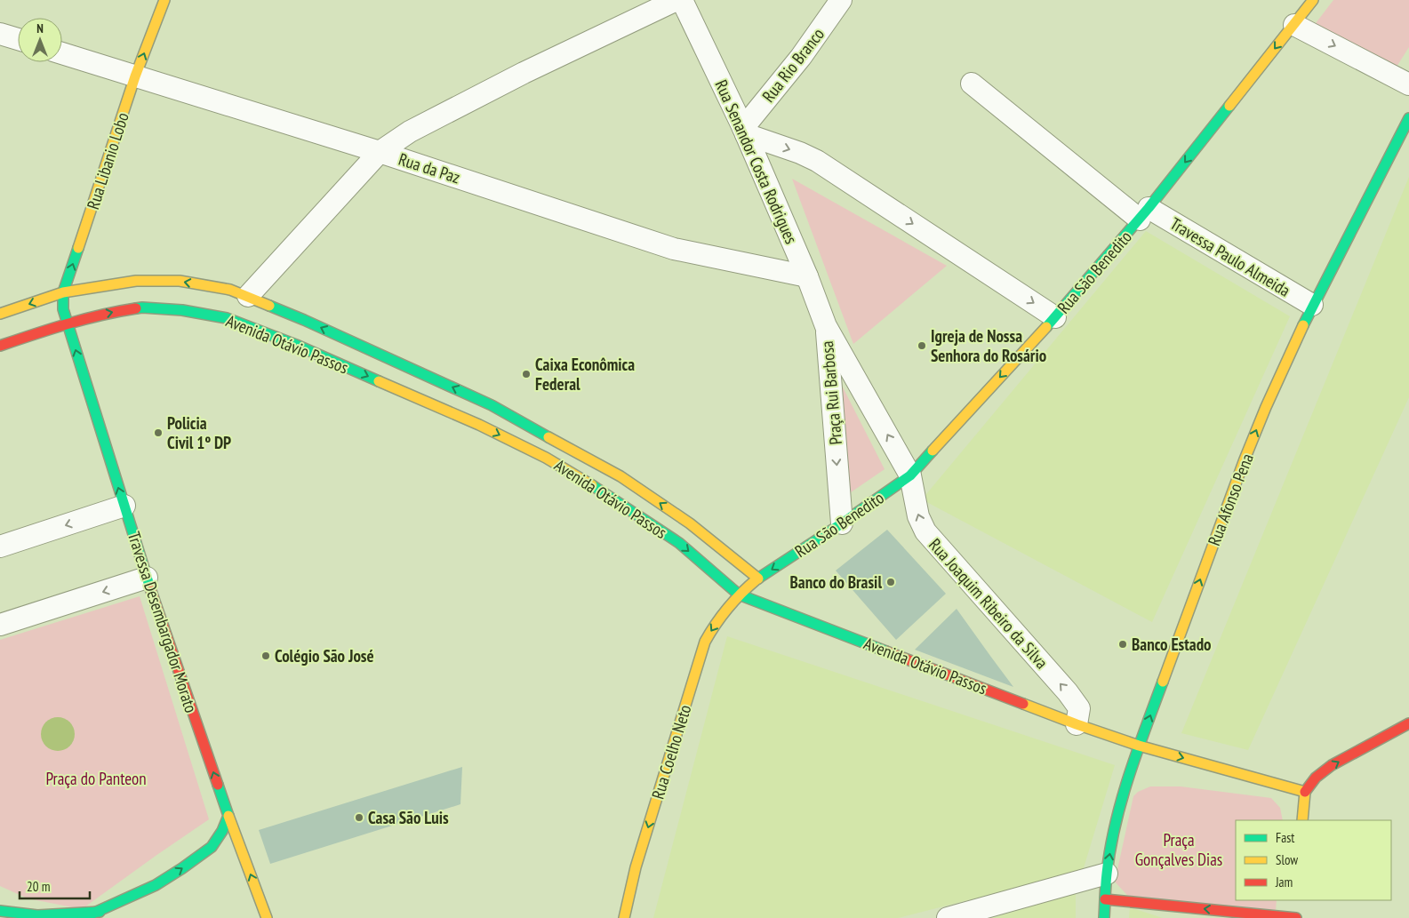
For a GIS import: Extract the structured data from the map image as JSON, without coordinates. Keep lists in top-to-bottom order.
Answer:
{
  "streets": {
    "main road": [
      "Rua Libanio Lobo",
      "Rua São Benedito",
      "Avenida Otávio Passos",
      "Rua Afonso Pena",
      "Travessa Desembargador Morato",
      "Rua Coelho Neto"
    ],
    "street": [
      "Rua Rio Branco",
      "Rua Senandor Costa Rodrigues",
      "Rua da Paz",
      "Travessa Paulo Almeida",
      "Praça Rui Barbosa",
      "Rua Joaquim Ribeiro da Silva"
    ]
  },
  "crossings": [
    ["Rua Rio Branco", "Rua Senandor Costa Rodrigues"],
    ["Rua Libanio Lobo", "Rua da Paz"],
    ["Rua Libanio Lobo", "Avenida Otávio Passos"],
    ["Rua Libanio Lobo", "Travessa Desembargador Morato"],
    ["Rua Senandor Costa Rodrigues", "Rua da Paz"],
    ["Rua Senandor Costa Rodrigues", "Praça Rui Barbosa"],
    ["Travessa Paulo Almeida", "Rua São Benedito"],
    ["Travessa Paulo Almeida", "Rua Afonso Pena"],
    ["Rua São Benedito", "Avenida Otávio Passos"],
    ["Rua São Benedito", "Praça Rui Barbosa"],
    ["Rua São Benedito", "Rua Joaquim Ribeiro da Silva"],
    ["Rua São Benedito", "Rua Coelho Neto"],
    ["Avenida Otávio Passos", "Rua Afonso Pena"],
    ["Avenida Otávio Passos", "Rua Joaquim Ribeiro da Silva"],
    ["Avenida Otávio Passos", "Travessa Desembargador Morato"],
    ["Avenida Otávio Passos", "Rua Coelho Neto"],
    ["Praça Rui Barbosa", "Rua Joaquim Ribeiro da Silva"]
  ],
  "one_way": [
    "Rua Libanio Lobo",
    "Rua São Benedito",
    "Rua Afonso Pena",
    "Rua Joaquim Ribeiro da Silva",
    "Travessa Desembargador Morato",
    "Rua Coelho Neto"
  ],
  "parks": ["Praça do Panteon", "Praça Gonçalves Dias"],
  "places": [
    "Igreja de Nossa Senhora do Rosário",
    "Caixa Econômica Federal",
    "Policia Civil 1º DP",
    "Banco do Brasil",
    "Banco Estado",
    "Colégio São José",
    "Casa São Luis"
  ],
  "legend": ["Fast", "Slow", "Jam"],
  "scale_bar": "20 m",
  "north": "top"
}
